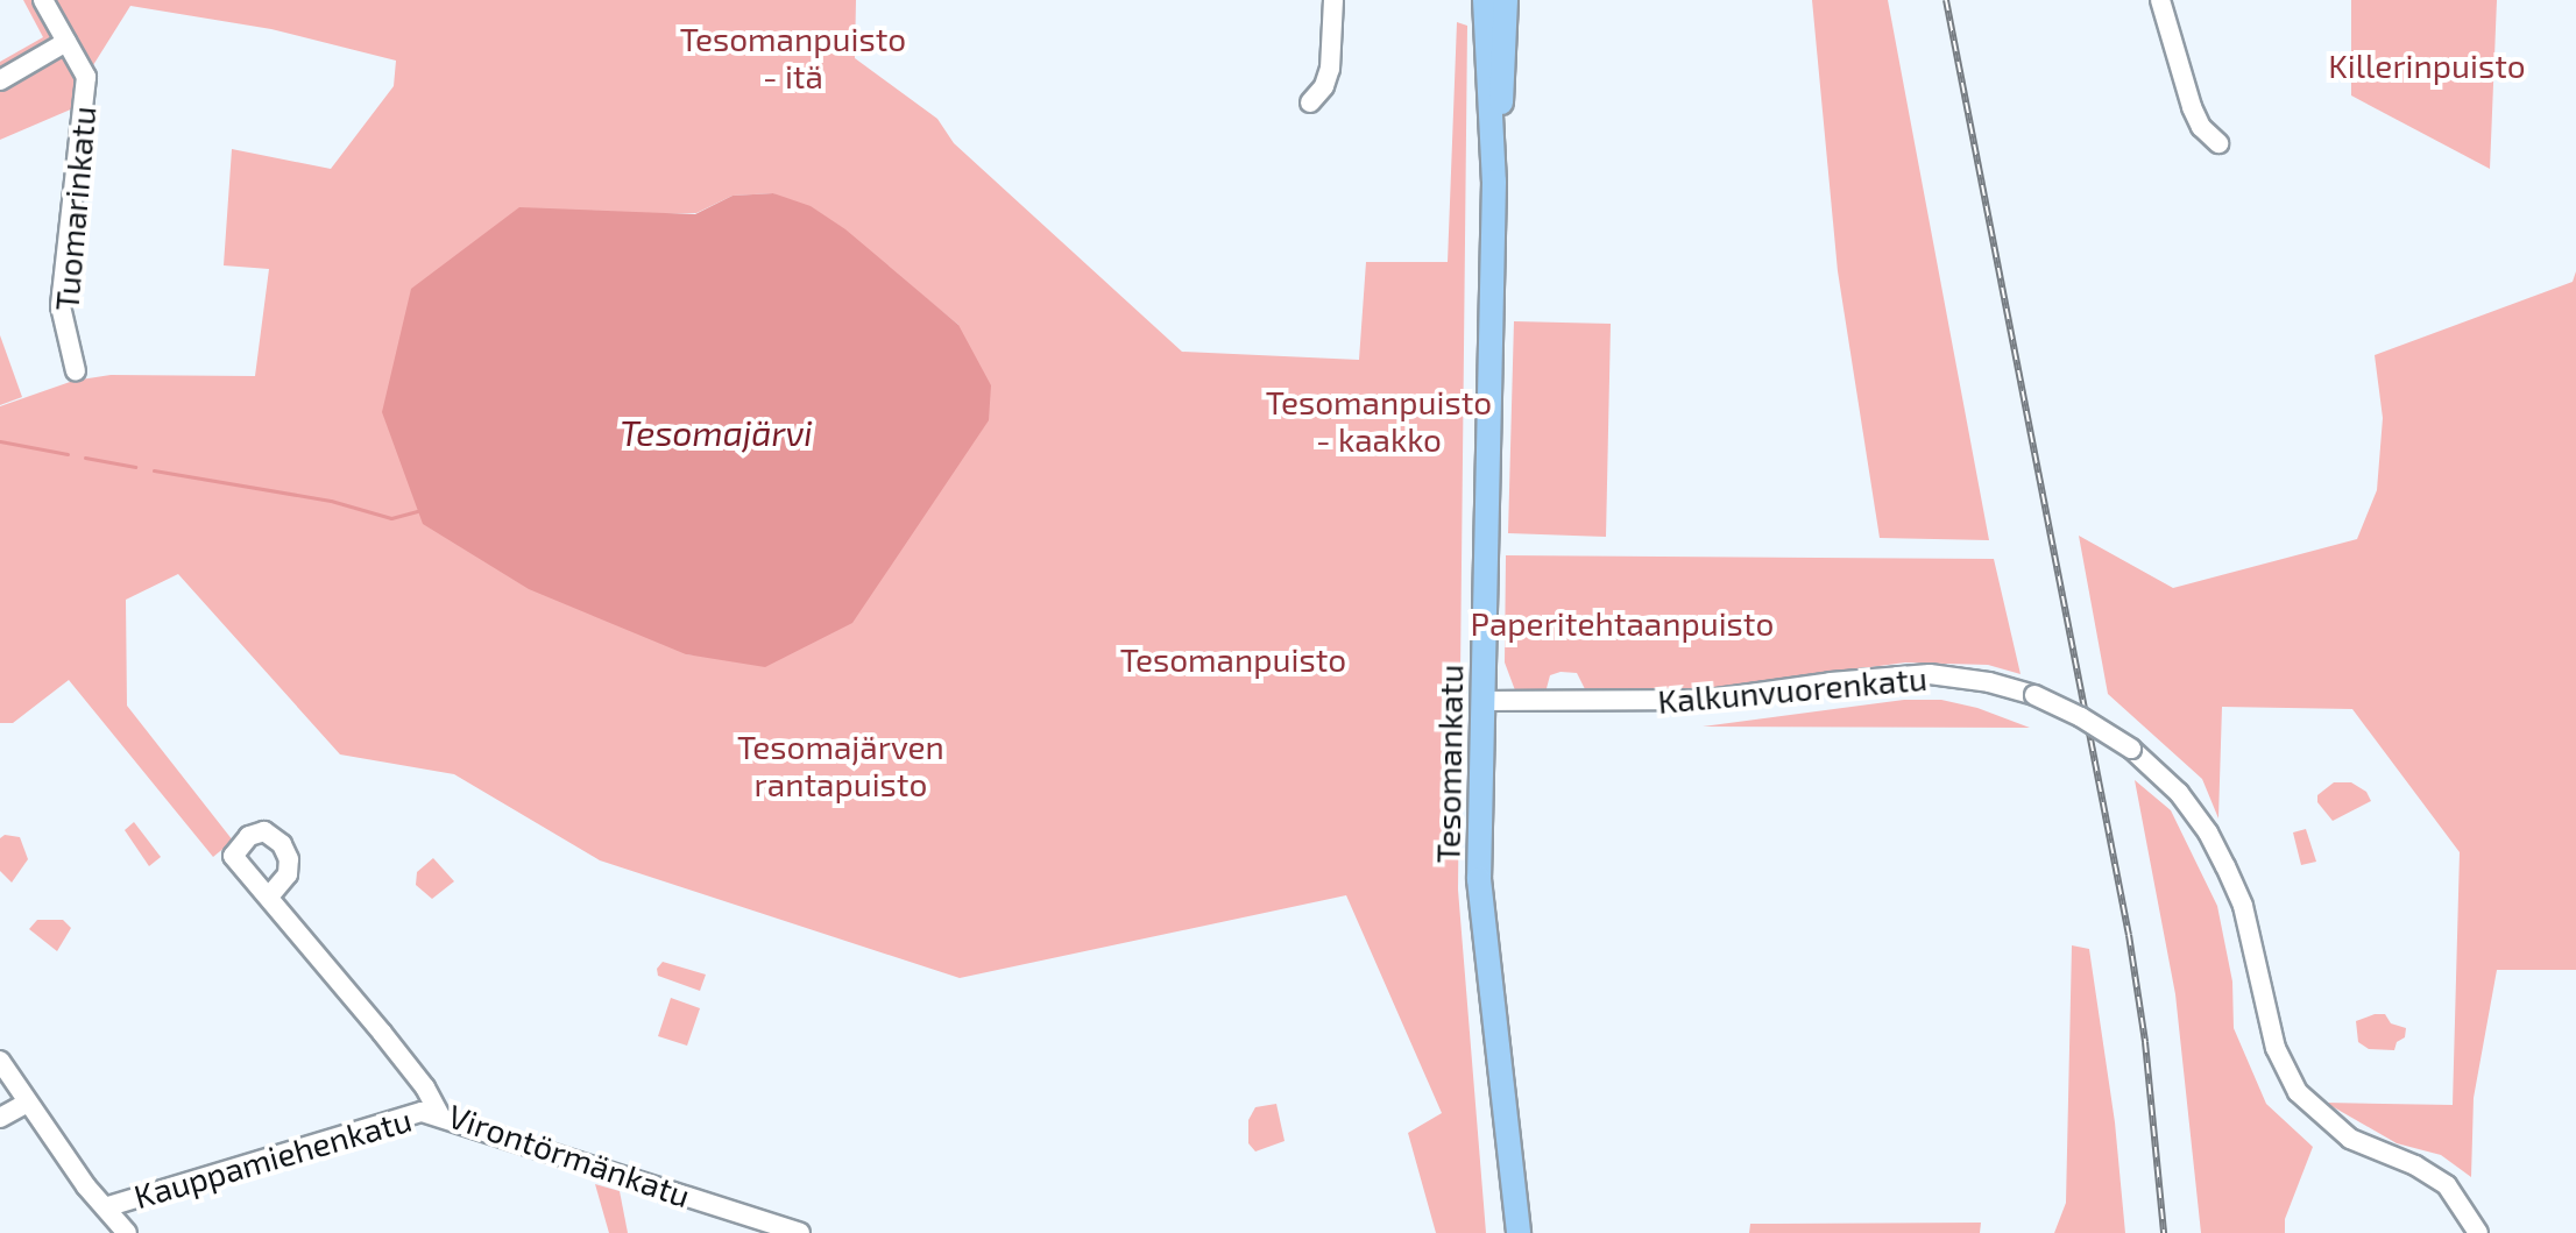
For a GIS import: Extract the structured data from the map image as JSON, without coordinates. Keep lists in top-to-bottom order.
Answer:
{
  "streets": {
    "main road": ["Tesomankatu"],
    "street": [
      "Tuomarinkatu",
      "Kalkunvuorenkatu",
      "Virontörmänkatu",
      "Kauppamiehenkatu"
    ]
  },
  "crossings": [
    ["Kalkunvuorenkatu", "Tesomankatu"],
    ["Virontörmänkatu", "Kauppamiehenkatu"]
  ],
  "water": ["Tesomajärvi"],
  "parks": [
    "Tesomanpuisto - itä",
    "Killerinpuisto",
    "Tesomanpuisto - kaakko",
    "Paperitehtaanpuisto",
    "Tesomanpuisto",
    "Tesomajärven rantapuisto"
  ]
}
